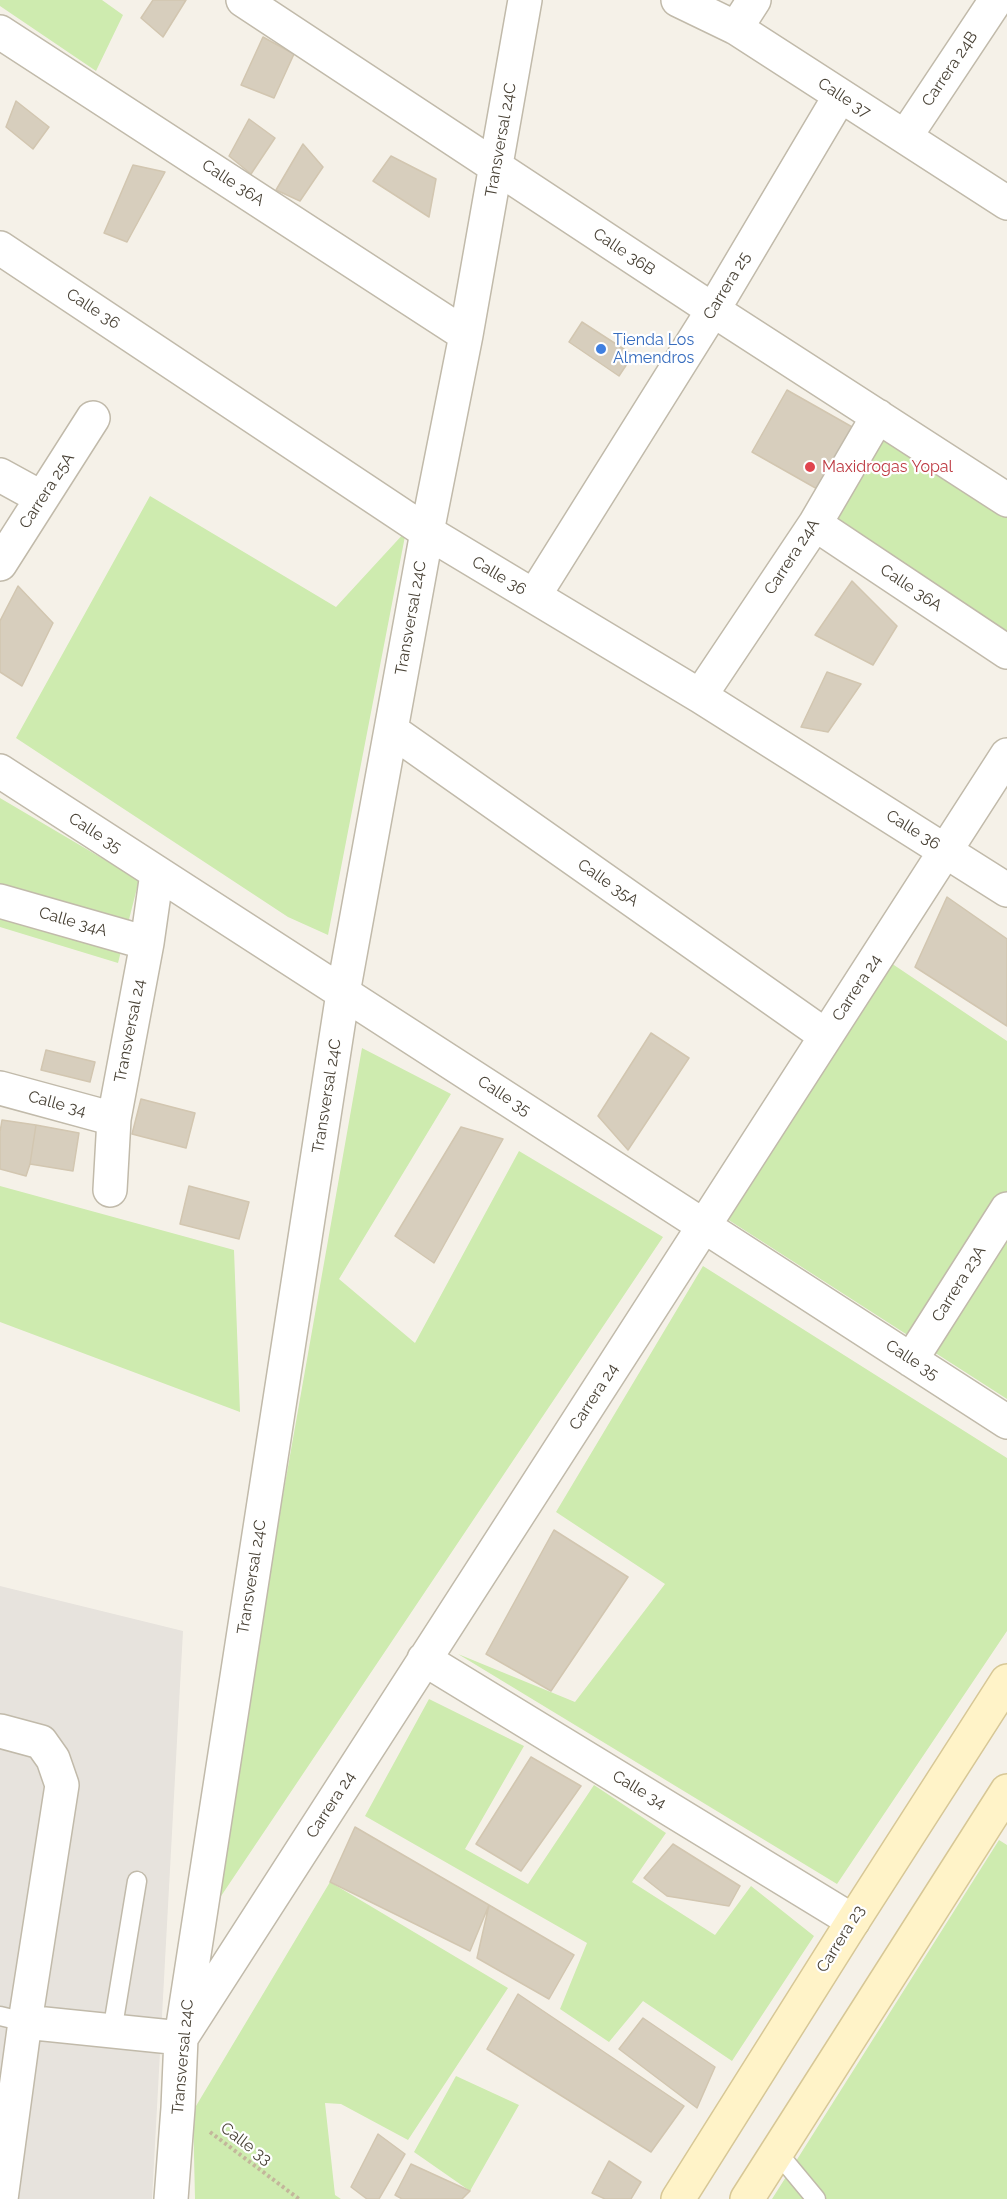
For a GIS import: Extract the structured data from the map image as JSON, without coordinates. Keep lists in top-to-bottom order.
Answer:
{
  "streets": {
    "street": [
      "Carrera 24B",
      "Calle 37",
      "Transversal 24C",
      "Calle 36A",
      "Calle 36B",
      "Carrera 25",
      "Calle 36",
      "Carrera 25A",
      "Carrera 24A",
      "Calle 35",
      "Calle 35A",
      "Calle 34A",
      "Carrera 24",
      "Transversal 24",
      "Calle 34",
      "Carrera 23A",
      "Carrera 23"
    ],
    "path": ["Calle 33"]
  },
  "crossings": [
    ["Carrera 24B", "Calle 37"],
    ["Calle 37", "Carrera 25"],
    ["Transversal 24C", "Calle 36A"],
    ["Transversal 24C", "Calle 36B"],
    ["Transversal 24C", "Calle 36"],
    ["Transversal 24C", "Calle 35"],
    ["Transversal 24C", "Calle 35A"],
    ["Transversal 24C", "Carrera 24"],
    ["Transversal 24C", "Calle 33"],
    ["Calle 36A", "Carrera 24A"],
    ["Calle 36B", "Carrera 25"],
    ["Calle 36B", "Carrera 24A"],
    ["Carrera 25", "Calle 36"],
    ["Calle 36", "Carrera 24A"],
    ["Calle 36", "Carrera 24"],
    ["Calle 35", "Carrera 24"],
    ["Calle 35", "Transversal 24"],
    ["Calle 35", "Carrera 23A"],
    ["Calle 35A", "Carrera 24"],
    ["Calle 34A", "Transversal 24"],
    ["Carrera 24", "Calle 34"],
    ["Transversal 24", "Calle 34"],
    ["Calle 34", "Carrera 23"]
  ],
  "places": ["Tienda Los Almendros", "Maxidrogas Yopal"]
}
